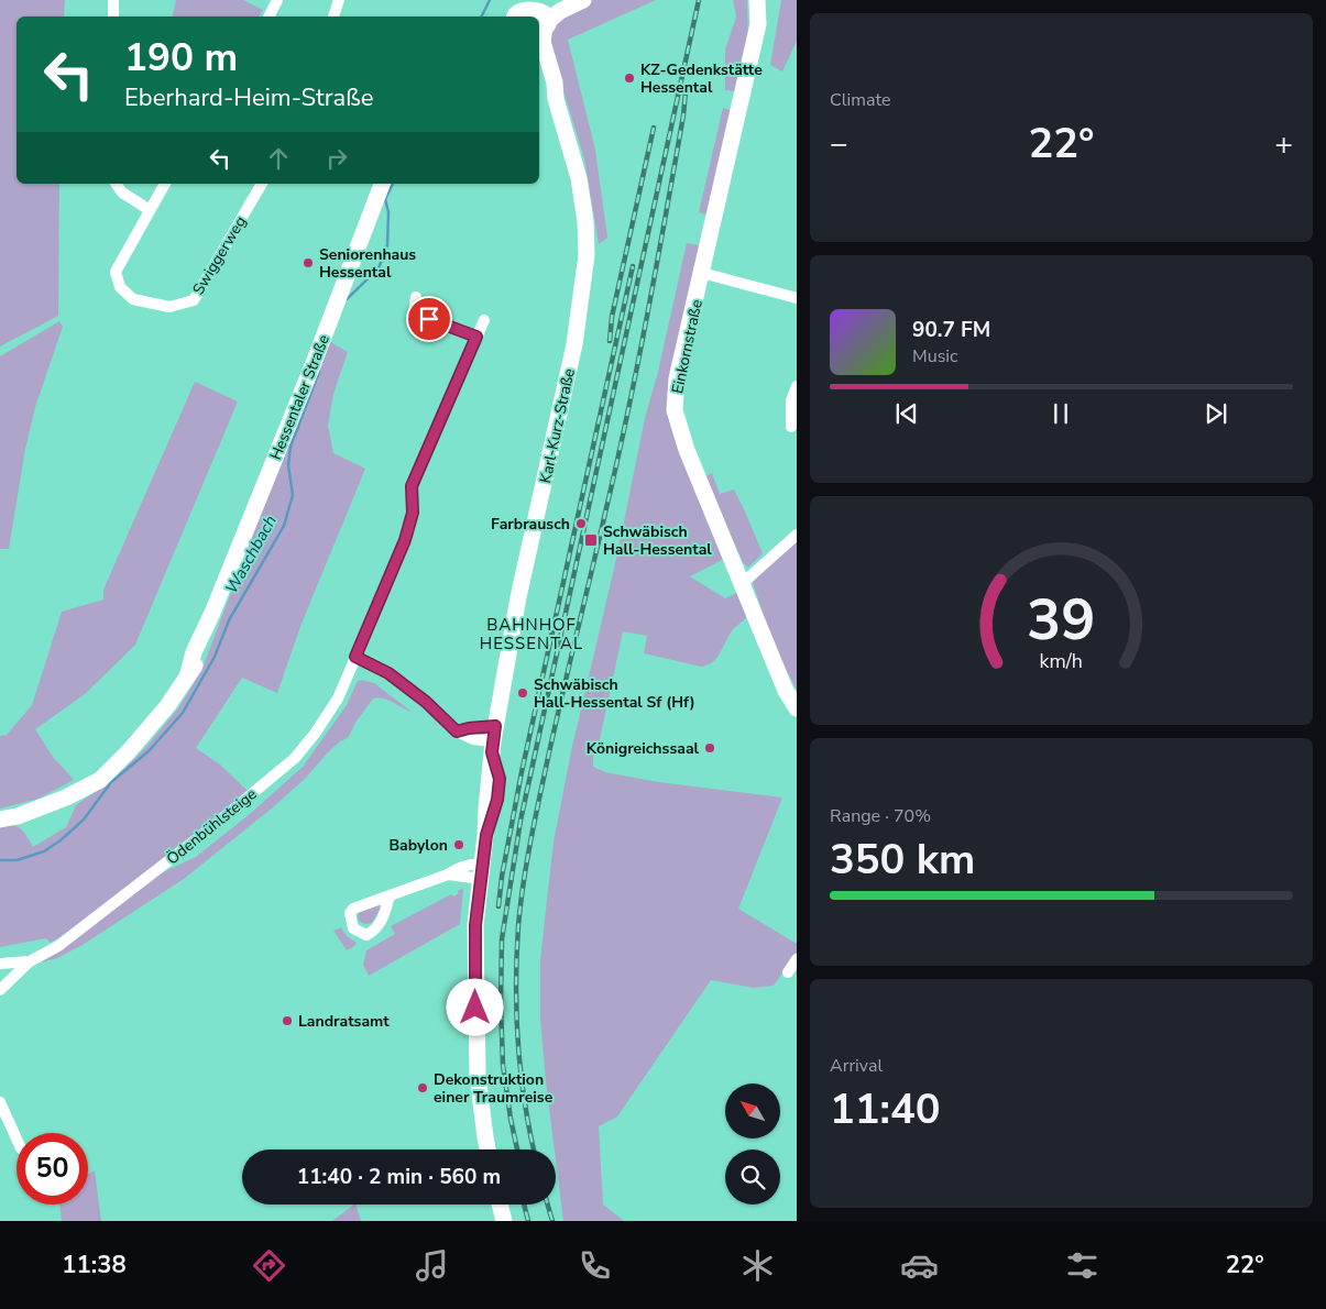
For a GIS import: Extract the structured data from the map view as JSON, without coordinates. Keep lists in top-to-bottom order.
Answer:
{
  "streets": {
    "main road": ["Einkornstraße", "Hessentaler Straße", "Karl-Kurz-Straße"],
    "street": ["Swiggerweg", "Ödenbühlsteige"]
  },
  "districts": ["BAHNHOF HESSENTAL"],
  "water": ["Waschbach"],
  "places": {
    "other": [
      "KZ-Gedenkstätte Hessental",
      "Seniorenhaus Hessental",
      "Farbrausch",
      "Schwäbisch Hall-Hessental Sf (Hf)",
      "Königreichssaal",
      "Babylon",
      "Landratsamt",
      "Dekonstruktion einer Traumreise"
    ],
    "transit": ["Schwäbisch Hall-Hessental"]
  },
  "north": "top left",
  "page": {
    "tile": [
      "Climate",
      ["Range · 70%", "350 km"],
      ["Arrival", "11:40"]
    ],
    "turn": ["190 m", "Eberhard-Heim-Straße"],
    "heat": ["−", "22°", "+"],
    "song": ["90.7 FM", "Music"],
    "limit": "50",
    "trip": "11:40 · 2 min · 560 m",
    "tabs": ["11:38", "22°"],
    "gauge": ["39", "km/h"]
  }
}
